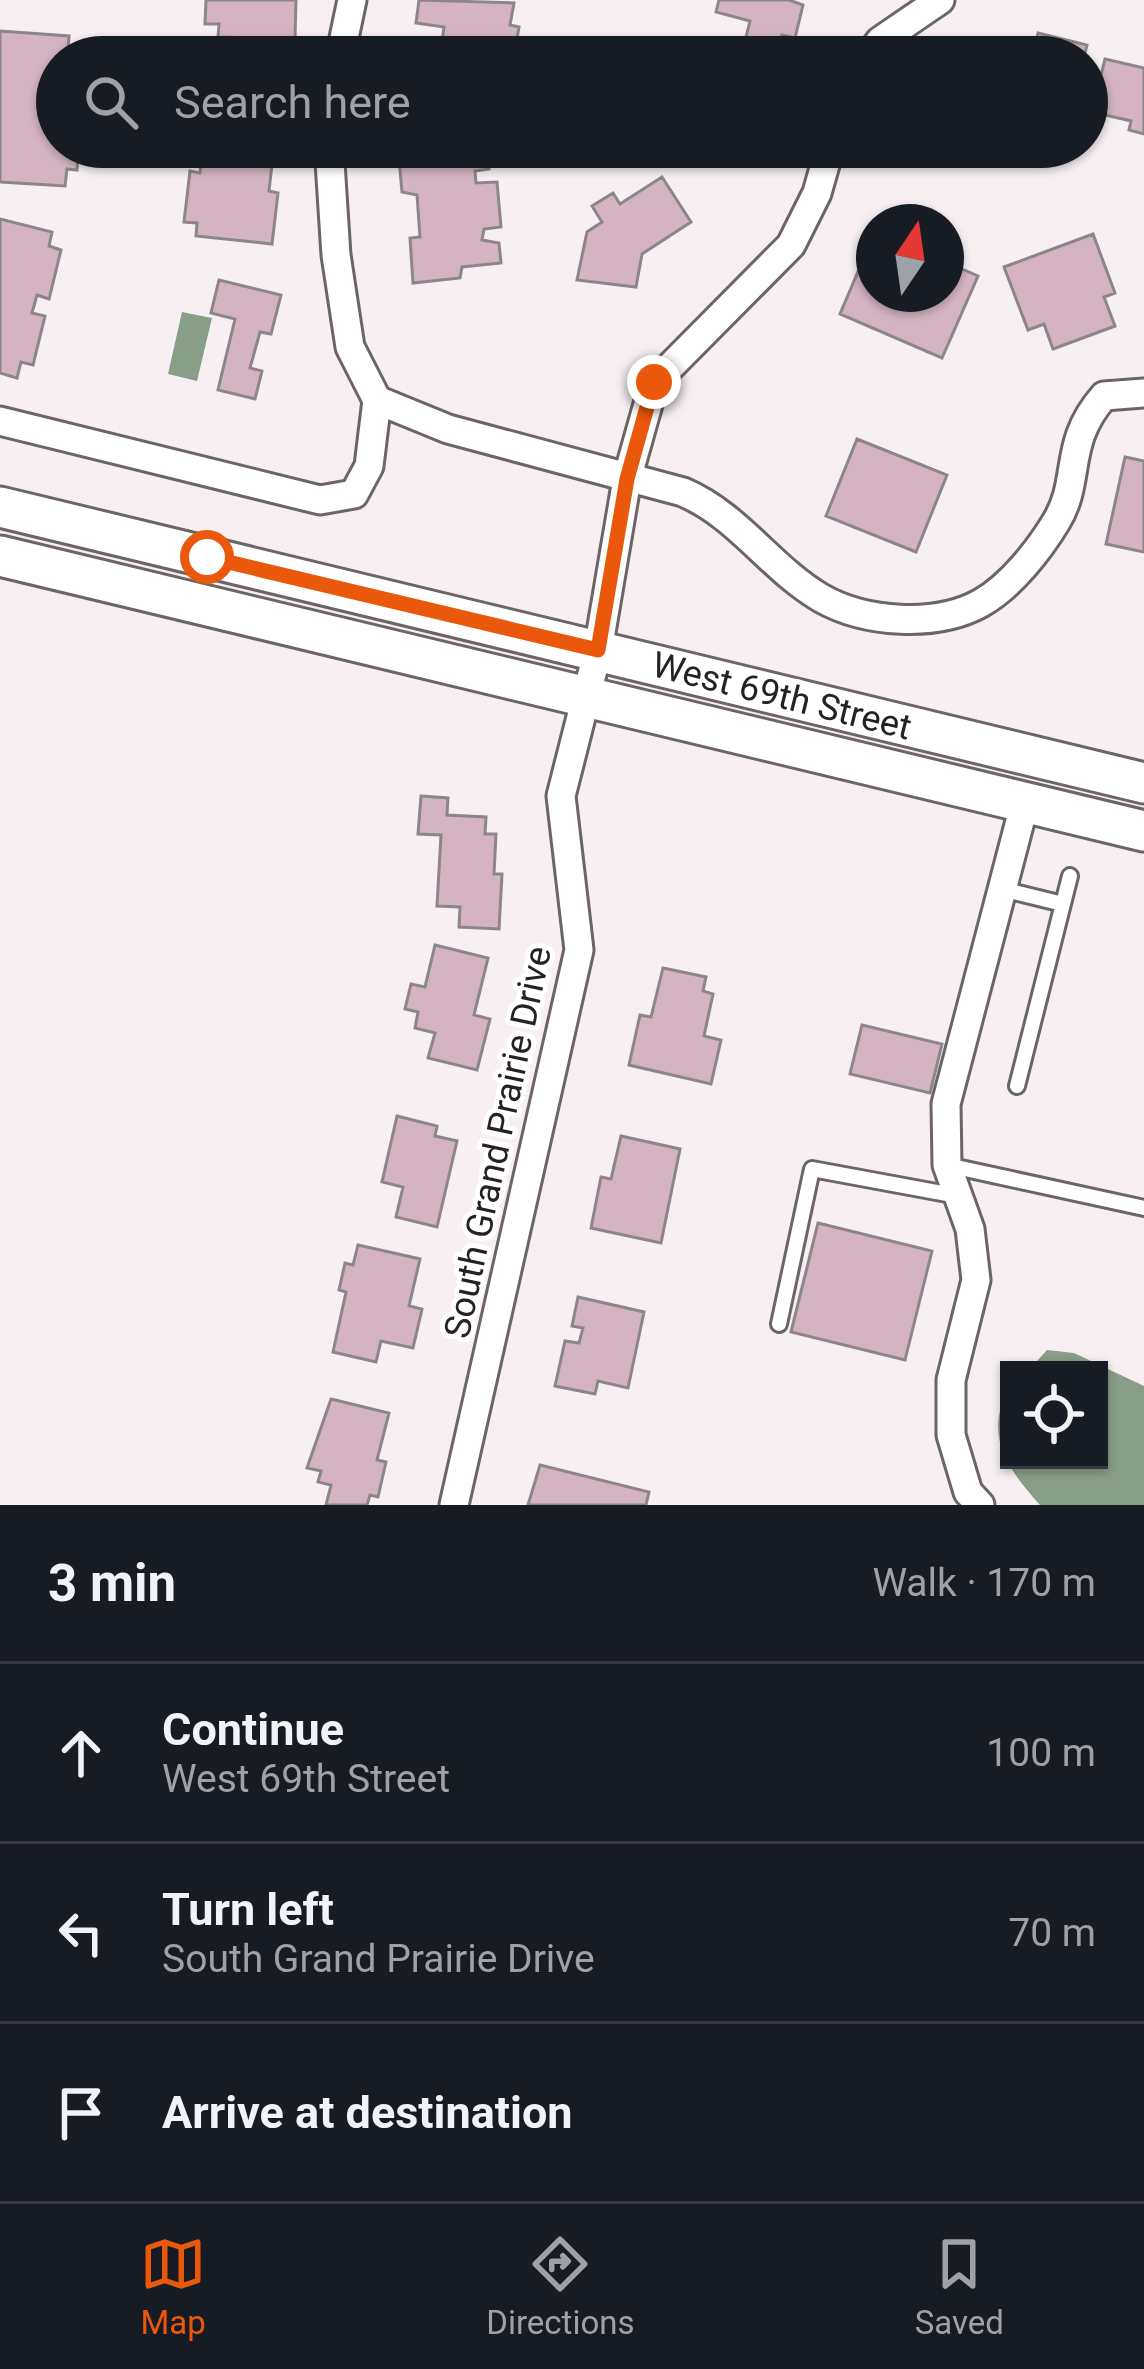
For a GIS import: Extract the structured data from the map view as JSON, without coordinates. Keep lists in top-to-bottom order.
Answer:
{
  "streets": {
    "main road": ["West 69th Street"],
    "street": ["South Grand Prairie Drive"]
  },
  "crossings": [
    ["West 69th Street", "South Grand Prairie Drive"]
  ],
  "north": "top",
  "page": {
    "search": "Search here",
    "heading": ["3 min", "Walk · 170 m"],
    "list": [
      ["Continue", "West 69th Street", "100 m"],
      ["Turn left", "South Grand Prairie Drive", "70 m"],
      "Arrive at destination"
    ],
    "nav": ["Map", "Directions", "Saved"]
  }
}
